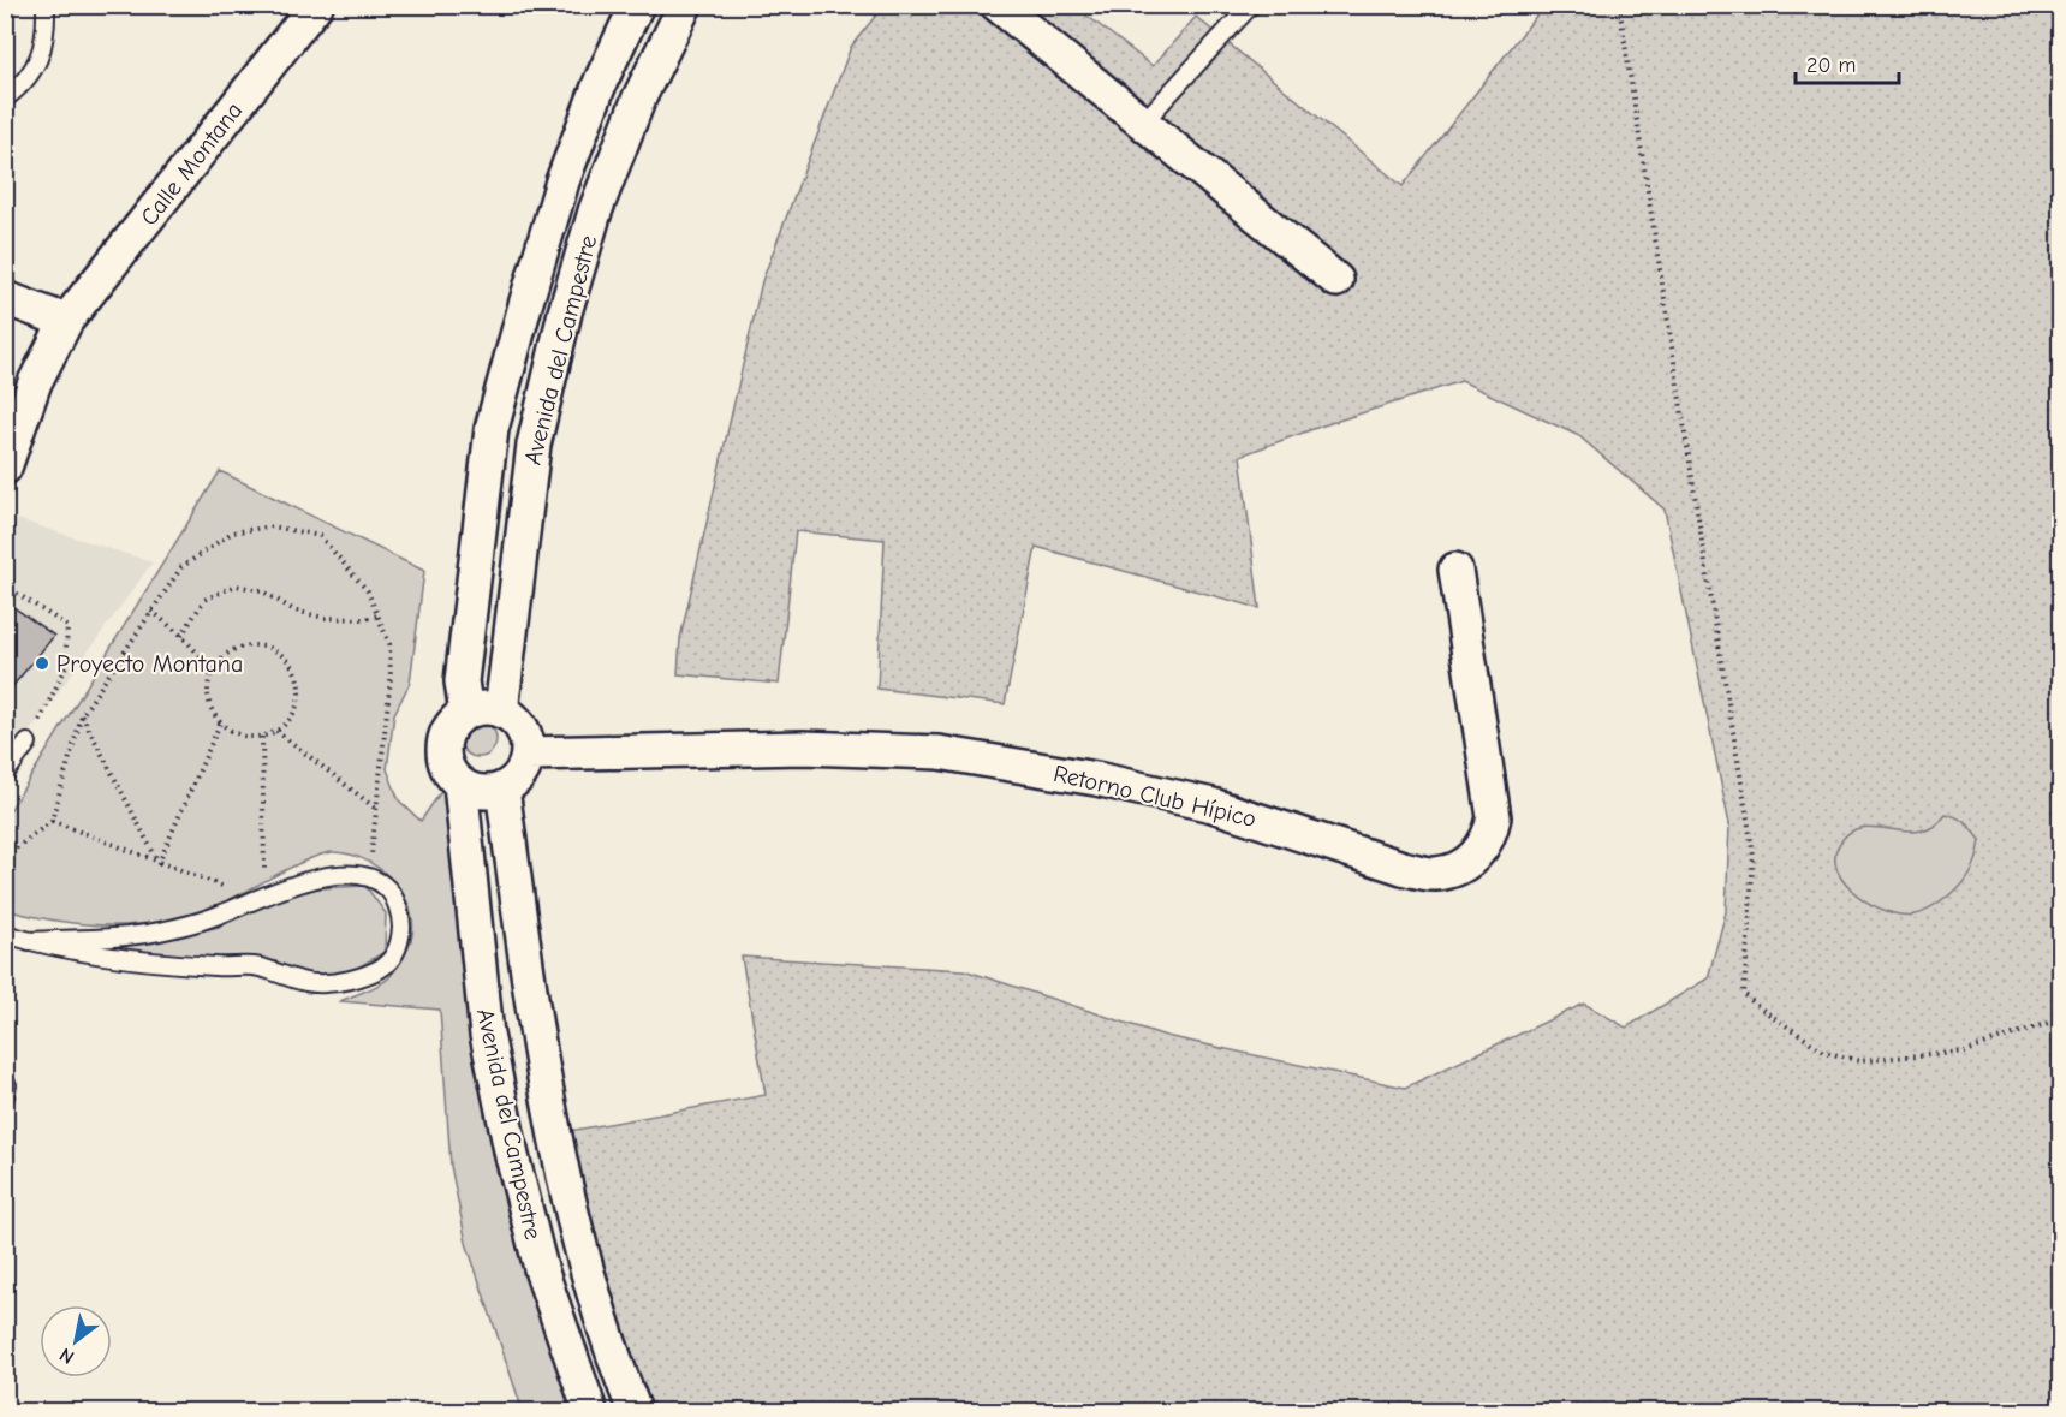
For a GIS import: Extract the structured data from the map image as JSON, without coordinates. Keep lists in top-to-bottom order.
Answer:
{
  "streets": {
    "street": ["Calle Montana", "Avenida del Campestre", "Retorno Club Hípico"]
  },
  "crossings": [
    ["Avenida del Campestre", "Retorno Club Hípico"]
  ],
  "places": ["Proyecto Montana"],
  "scale_bar": "20 m",
  "north": "bottom left"
}
